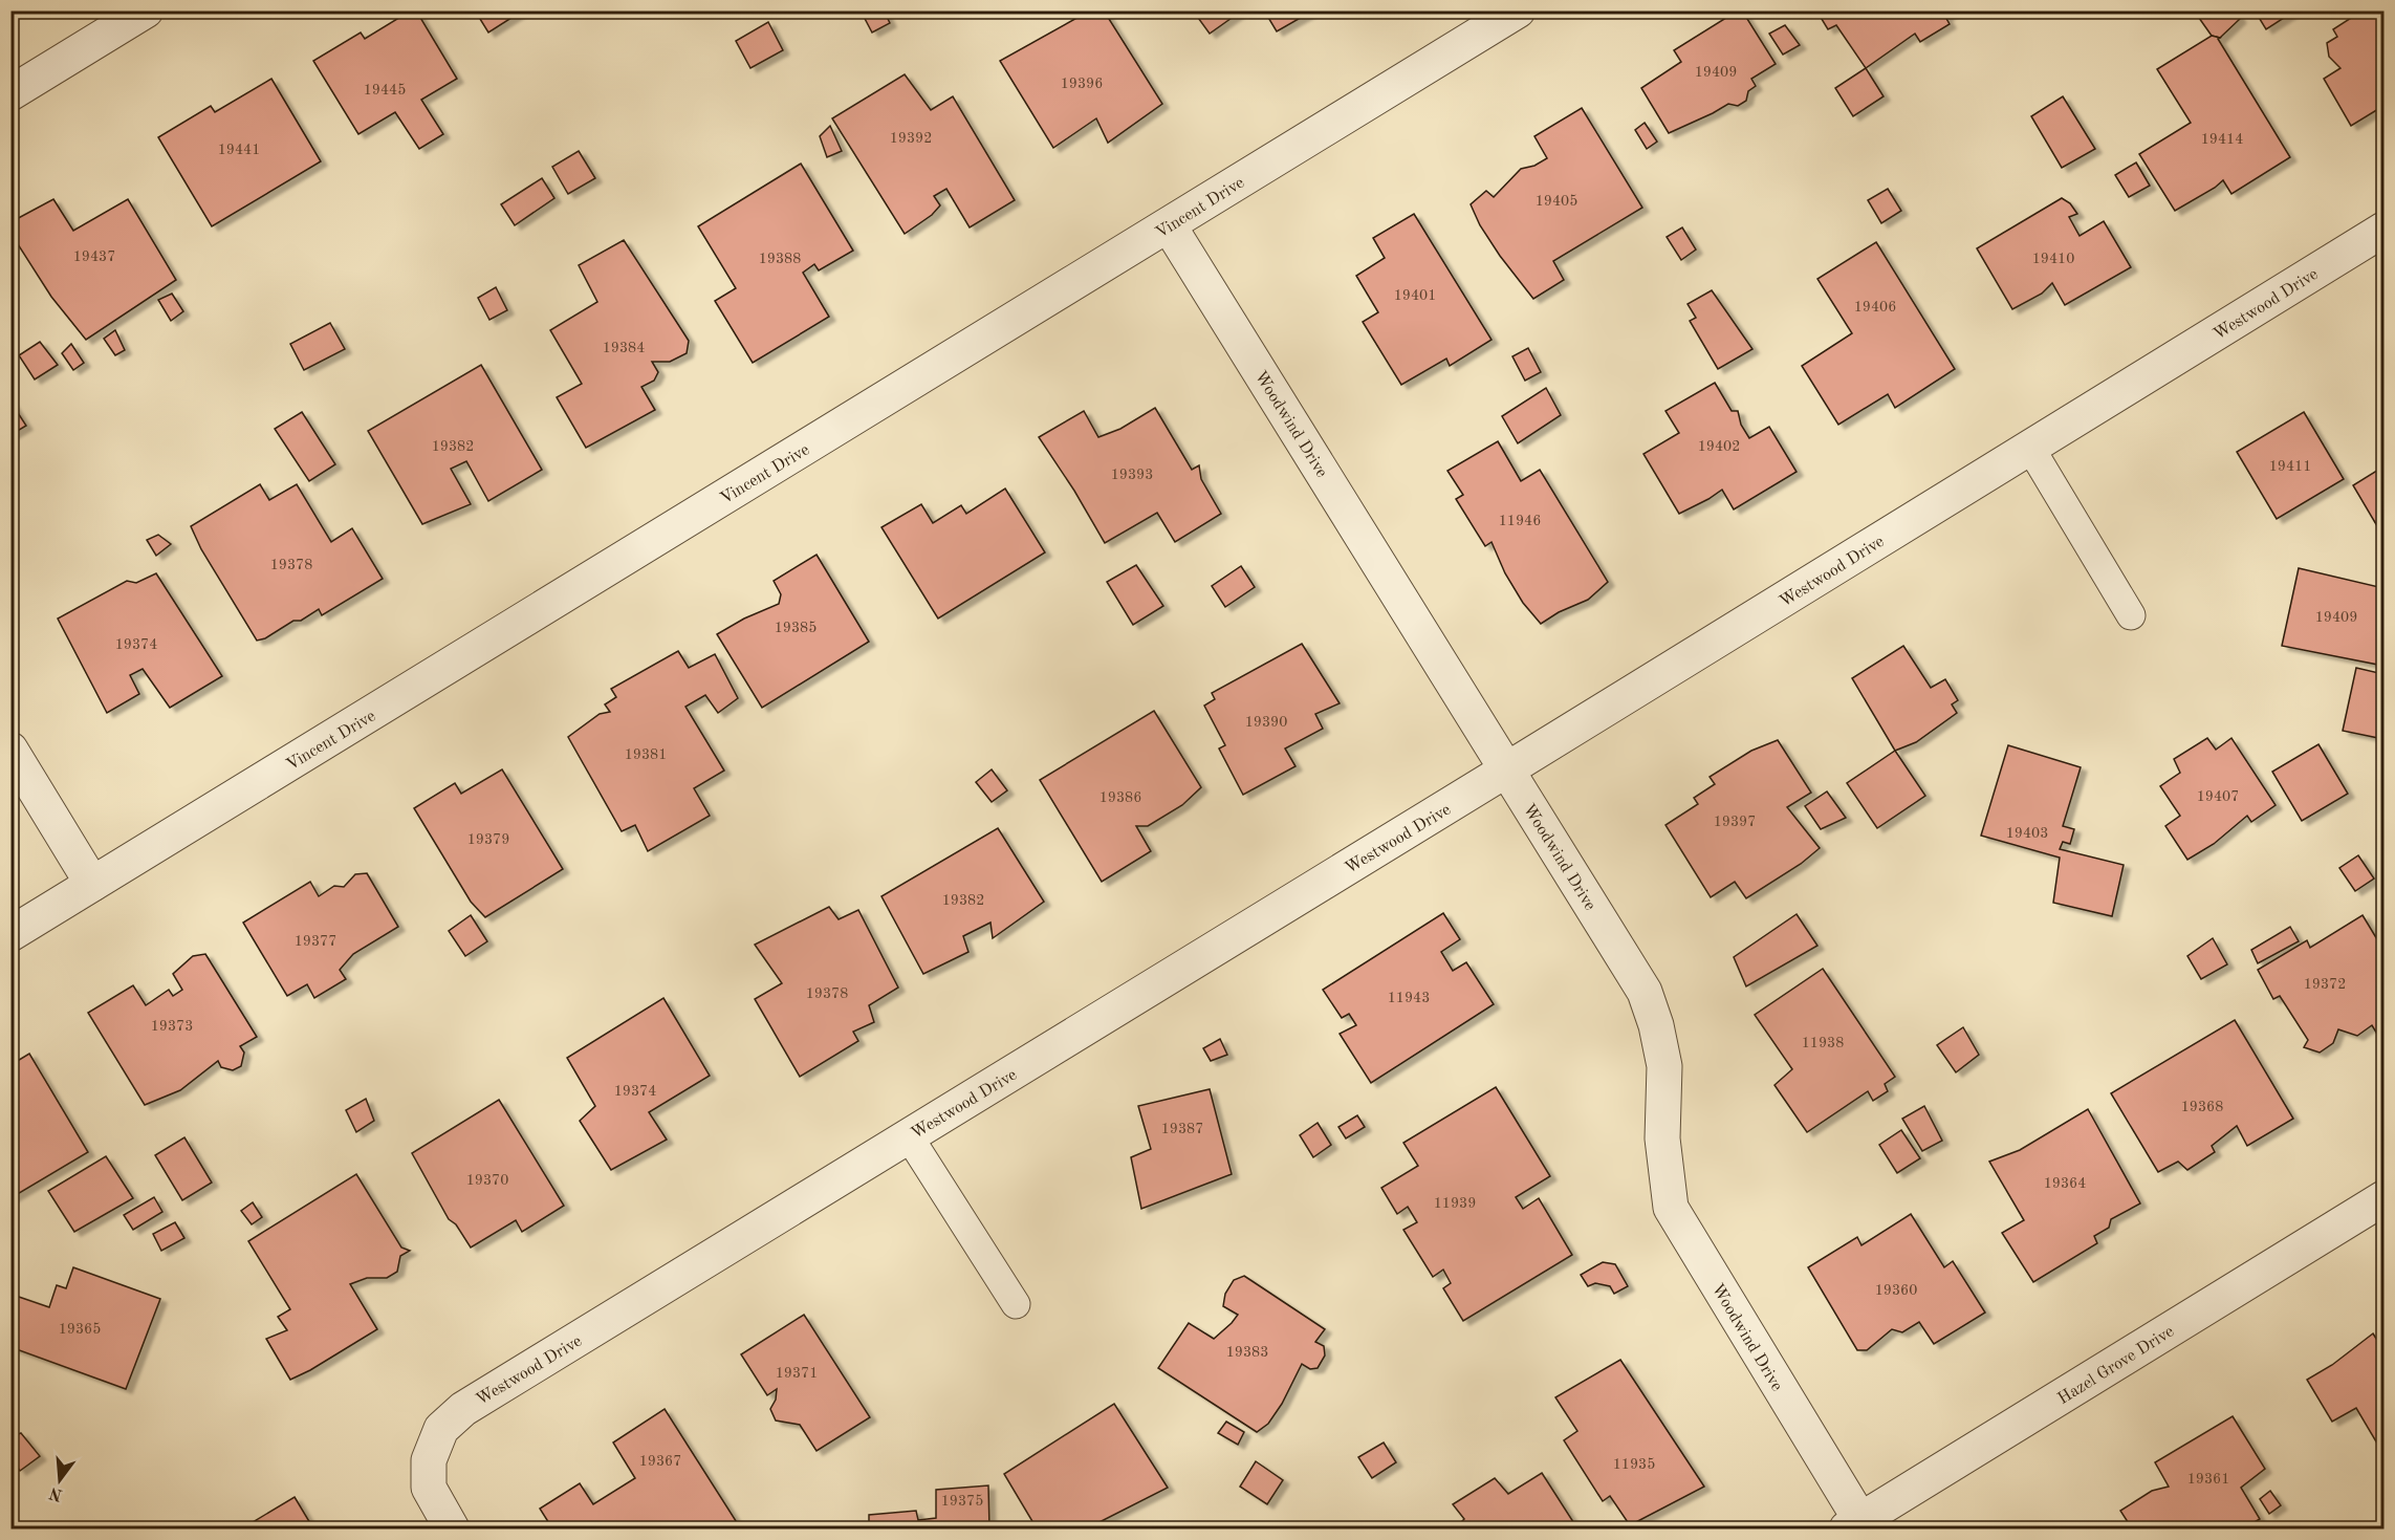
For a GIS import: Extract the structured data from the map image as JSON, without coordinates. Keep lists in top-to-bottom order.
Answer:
{
  "streets": {
    "street": [
      "Vincent Drive",
      "Westwood Drive",
      "Woodwind Drive",
      "Hazel Grove Drive"
    ]
  },
  "crossings": [
    ["Vincent Drive", "Woodwind Drive"],
    ["Westwood Drive", "Woodwind Drive"],
    ["Woodwind Drive", "Hazel Grove Drive"]
  ],
  "house_numbers": [
    "19409",
    "19396",
    "19445",
    "19392",
    "19414",
    "19441",
    "19405",
    "19437",
    "19388",
    "19410",
    "19401",
    "19406",
    "19384",
    "19382",
    "19402",
    "19411",
    "19393",
    "11946",
    "19378",
    "19409",
    "19385",
    "19374",
    "19390",
    "19381",
    "19407",
    "19386",
    "19397",
    "19403",
    "19379",
    "19382",
    "19377",
    "19372",
    "19378",
    "11943",
    "19373",
    "11938",
    "19374",
    "19368",
    "19387",
    "19370",
    "19364",
    "11939",
    "19360",
    "19365",
    "19383",
    "19371",
    "19367",
    "11935",
    "19361",
    "19375"
  ],
  "north": "bottom"
}
